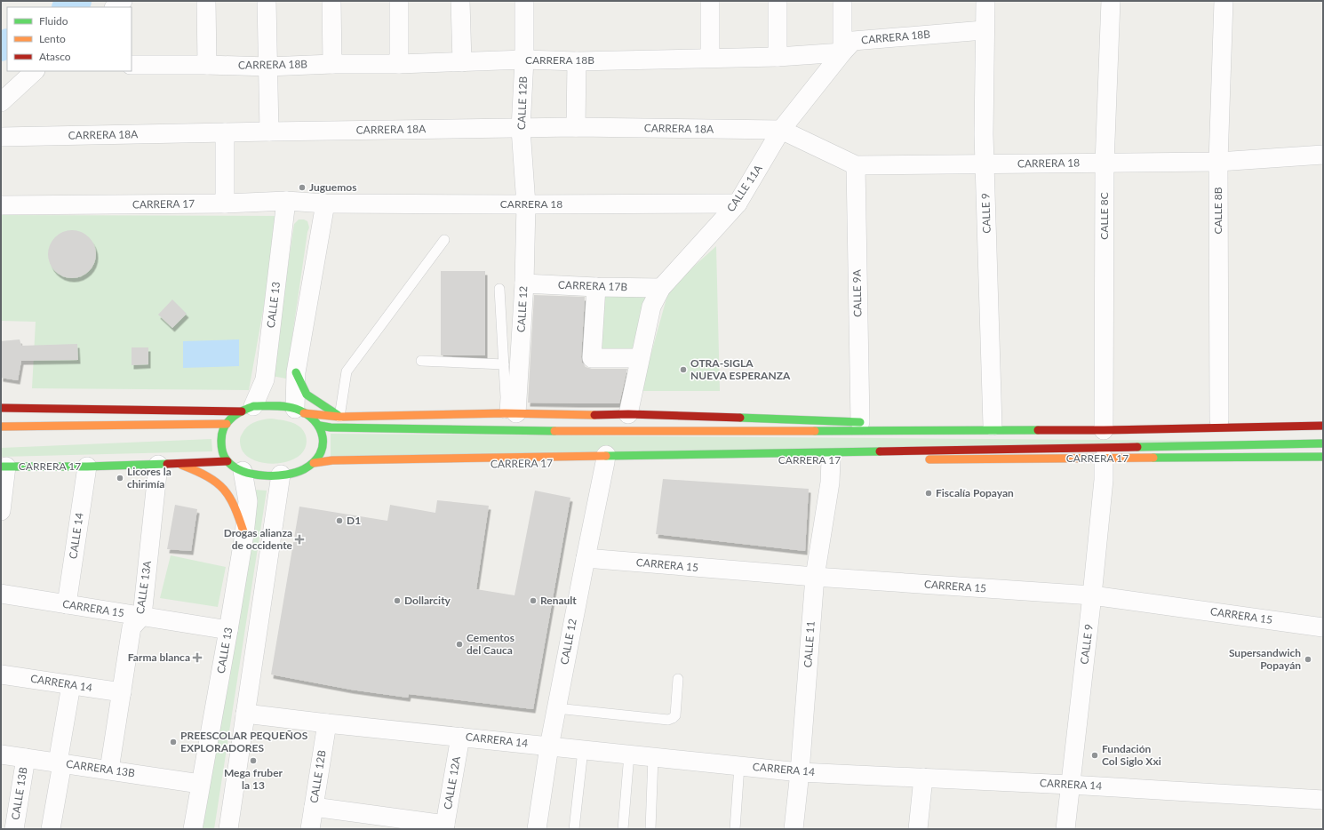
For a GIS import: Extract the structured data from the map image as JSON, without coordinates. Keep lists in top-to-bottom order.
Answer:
{
  "streets": {
    "main road": ["CARRERA 17"],
    "street": [
      "CARRERA 18B",
      "CALLE 12B",
      "CARRERA 18A",
      "CARRERA 18",
      "CALLE 11A",
      "CALLE 8B",
      "CALLE 9",
      "CALLE 8C",
      "CARRERA 17B",
      "CALLE 9A",
      "CALLE 13",
      "CALLE 12",
      "CALLE 14",
      "CARRERA 15",
      "CALLE 13A",
      "CALLE 11",
      "CARRERA 14",
      "CARRERA 13B",
      "CALLE 12A",
      "CALLE 13B"
    ]
  },
  "crossings": [
    ["CARRERA 18B", "CALLE 12B"],
    ["CARRERA 18B", "CALLE 11A"],
    ["CARRERA 18B", "CALLE 9"],
    ["CALLE 12B", "CARRERA 18A"],
    ["CALLE 12B", "CARRERA 18"],
    ["CALLE 12B", "CALLE 12"],
    ["CALLE 12B", "CARRERA 14"],
    ["CARRERA 18A", "CARRERA 18"],
    ["CARRERA 18A", "CALLE 11A"],
    ["CARRERA 18", "CALLE 11A"],
    ["CARRERA 18", "CARRERA 17"],
    ["CARRERA 18", "CALLE 8B"],
    ["CARRERA 18", "CALLE 9"],
    ["CARRERA 18", "CALLE 8C"],
    ["CARRERA 18", "CALLE 9A"],
    ["CARRERA 18", "CALLE 12"],
    ["CALLE 11A", "CARRERA 17B"],
    ["CARRERA 17", "CALLE 9"],
    ["CARRERA 17", "CALLE 13"],
    ["CARRERA 17", "CALLE 12"],
    ["CARRERA 17", "CALLE 14"],
    ["CARRERA 17", "CALLE 13A"],
    ["CARRERA 17", "CALLE 11"],
    ["CALLE 9", "CARRERA 15"],
    ["CALLE 9", "CARRERA 14"],
    ["CARRERA 17B", "CALLE 12"],
    ["CALLE 13", "CARRERA 15"],
    ["CALLE 13", "CARRERA 13B"],
    ["CALLE 12", "CARRERA 15"],
    ["CALLE 12", "CARRERA 14"],
    ["CALLE 14", "CARRERA 15"],
    ["CARRERA 15", "CALLE 13A"],
    ["CARRERA 15", "CALLE 11"],
    ["CALLE 13A", "CARRERA 14"],
    ["CALLE 13A", "CARRERA 13B"],
    ["CALLE 11", "CARRERA 14"],
    ["CARRERA 14", "CALLE 12A"],
    ["CARRERA 13B", "CALLE 13B"]
  ],
  "places": {
    "other": [
      "Juguemos",
      "OTRA-SIGLA NUEVA ESPERANZA",
      "Licores la chirimía",
      "Fiscalía Popayan",
      "D1",
      "Dollarcity",
      "Renault",
      "Cementos del Cauca",
      "Supersandwich Popayán",
      "PREESCOLAR PEQUEÑOS EXPLORADORES",
      "Fundación Col Siglo Xxi",
      "Mega fruber la 13"
    ],
    "health": ["Drogas alianza de occidente", "Farma blanca"]
  },
  "legend": ["Fluido", "Lento", "Atasco"]
}
